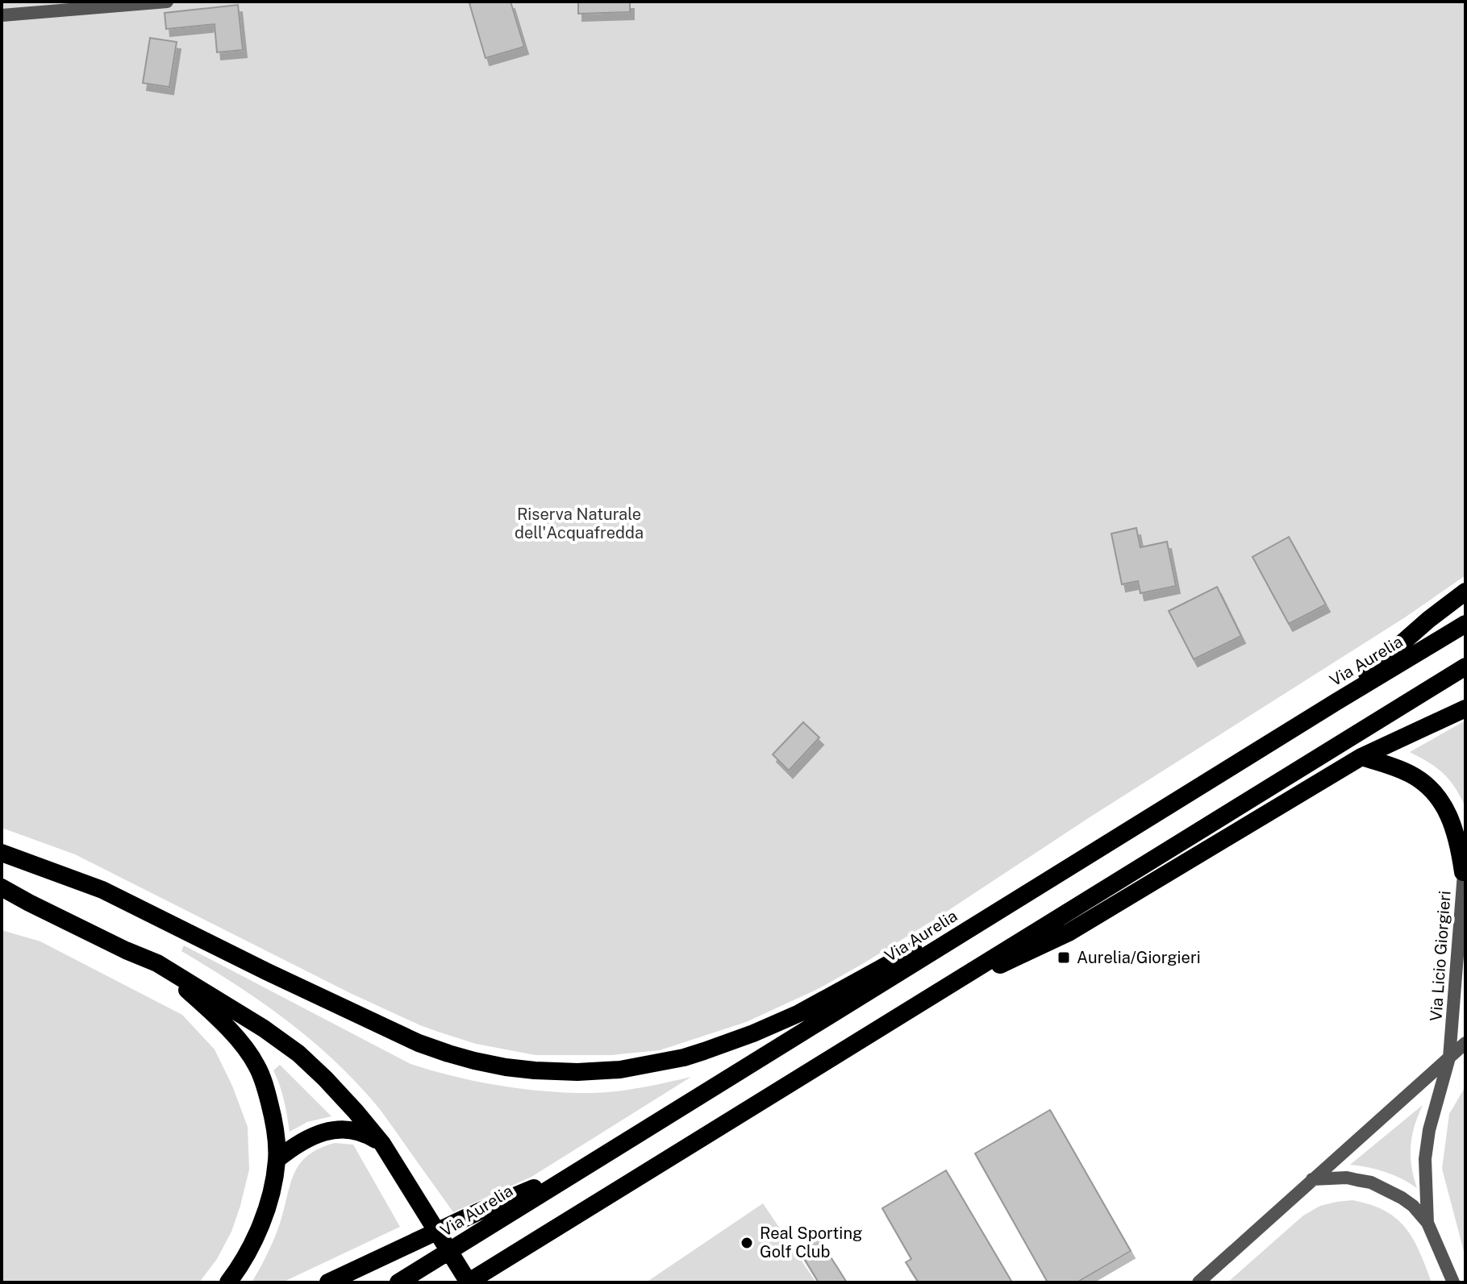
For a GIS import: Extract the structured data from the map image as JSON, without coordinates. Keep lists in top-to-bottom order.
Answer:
{
  "streets": {
    "highway": ["Via Aurelia"],
    "street": ["Via Licio Giorgieri"]
  },
  "parks": ["Riserva Naturale dell'Acquafredda"],
  "places": {
    "transit": ["Aurelia/Giorgieri"],
    "other": ["Real Sporting Golf Club"]
  }
}
